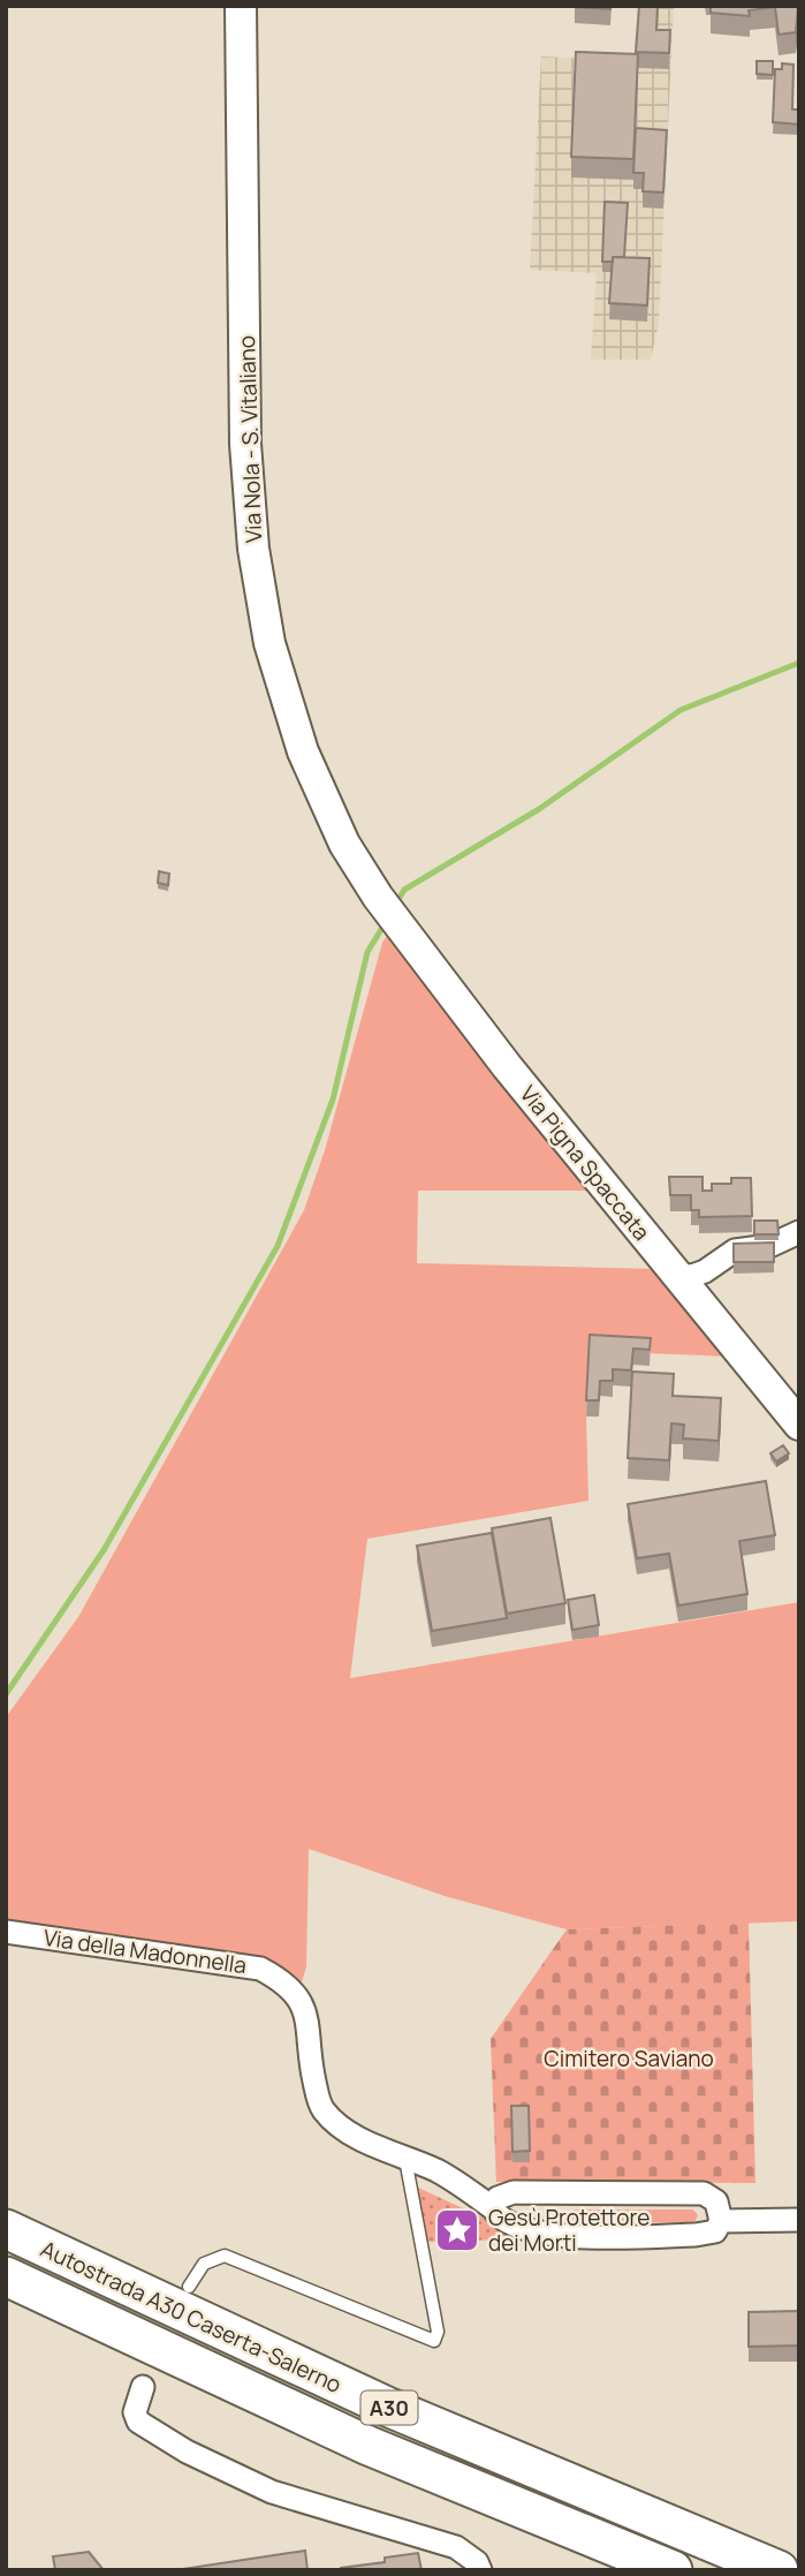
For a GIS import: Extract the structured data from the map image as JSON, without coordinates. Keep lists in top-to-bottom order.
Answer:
{
  "streets": {
    "highway": ["Autostrada A30 Caserta-Salerno", "A30"],
    "main road": ["Via Nola - S. Vitaliano", "Via Pigna Spaccata"],
    "street": ["Via della Madonnella"]
  },
  "crossings": [
    ["Via Nola - S. Vitaliano", "Via Pigna Spaccata"]
  ],
  "parks": ["Cimitero Saviano"],
  "places": {
    "place": ["Gesù Protettore dei Morti"]
  }
}
